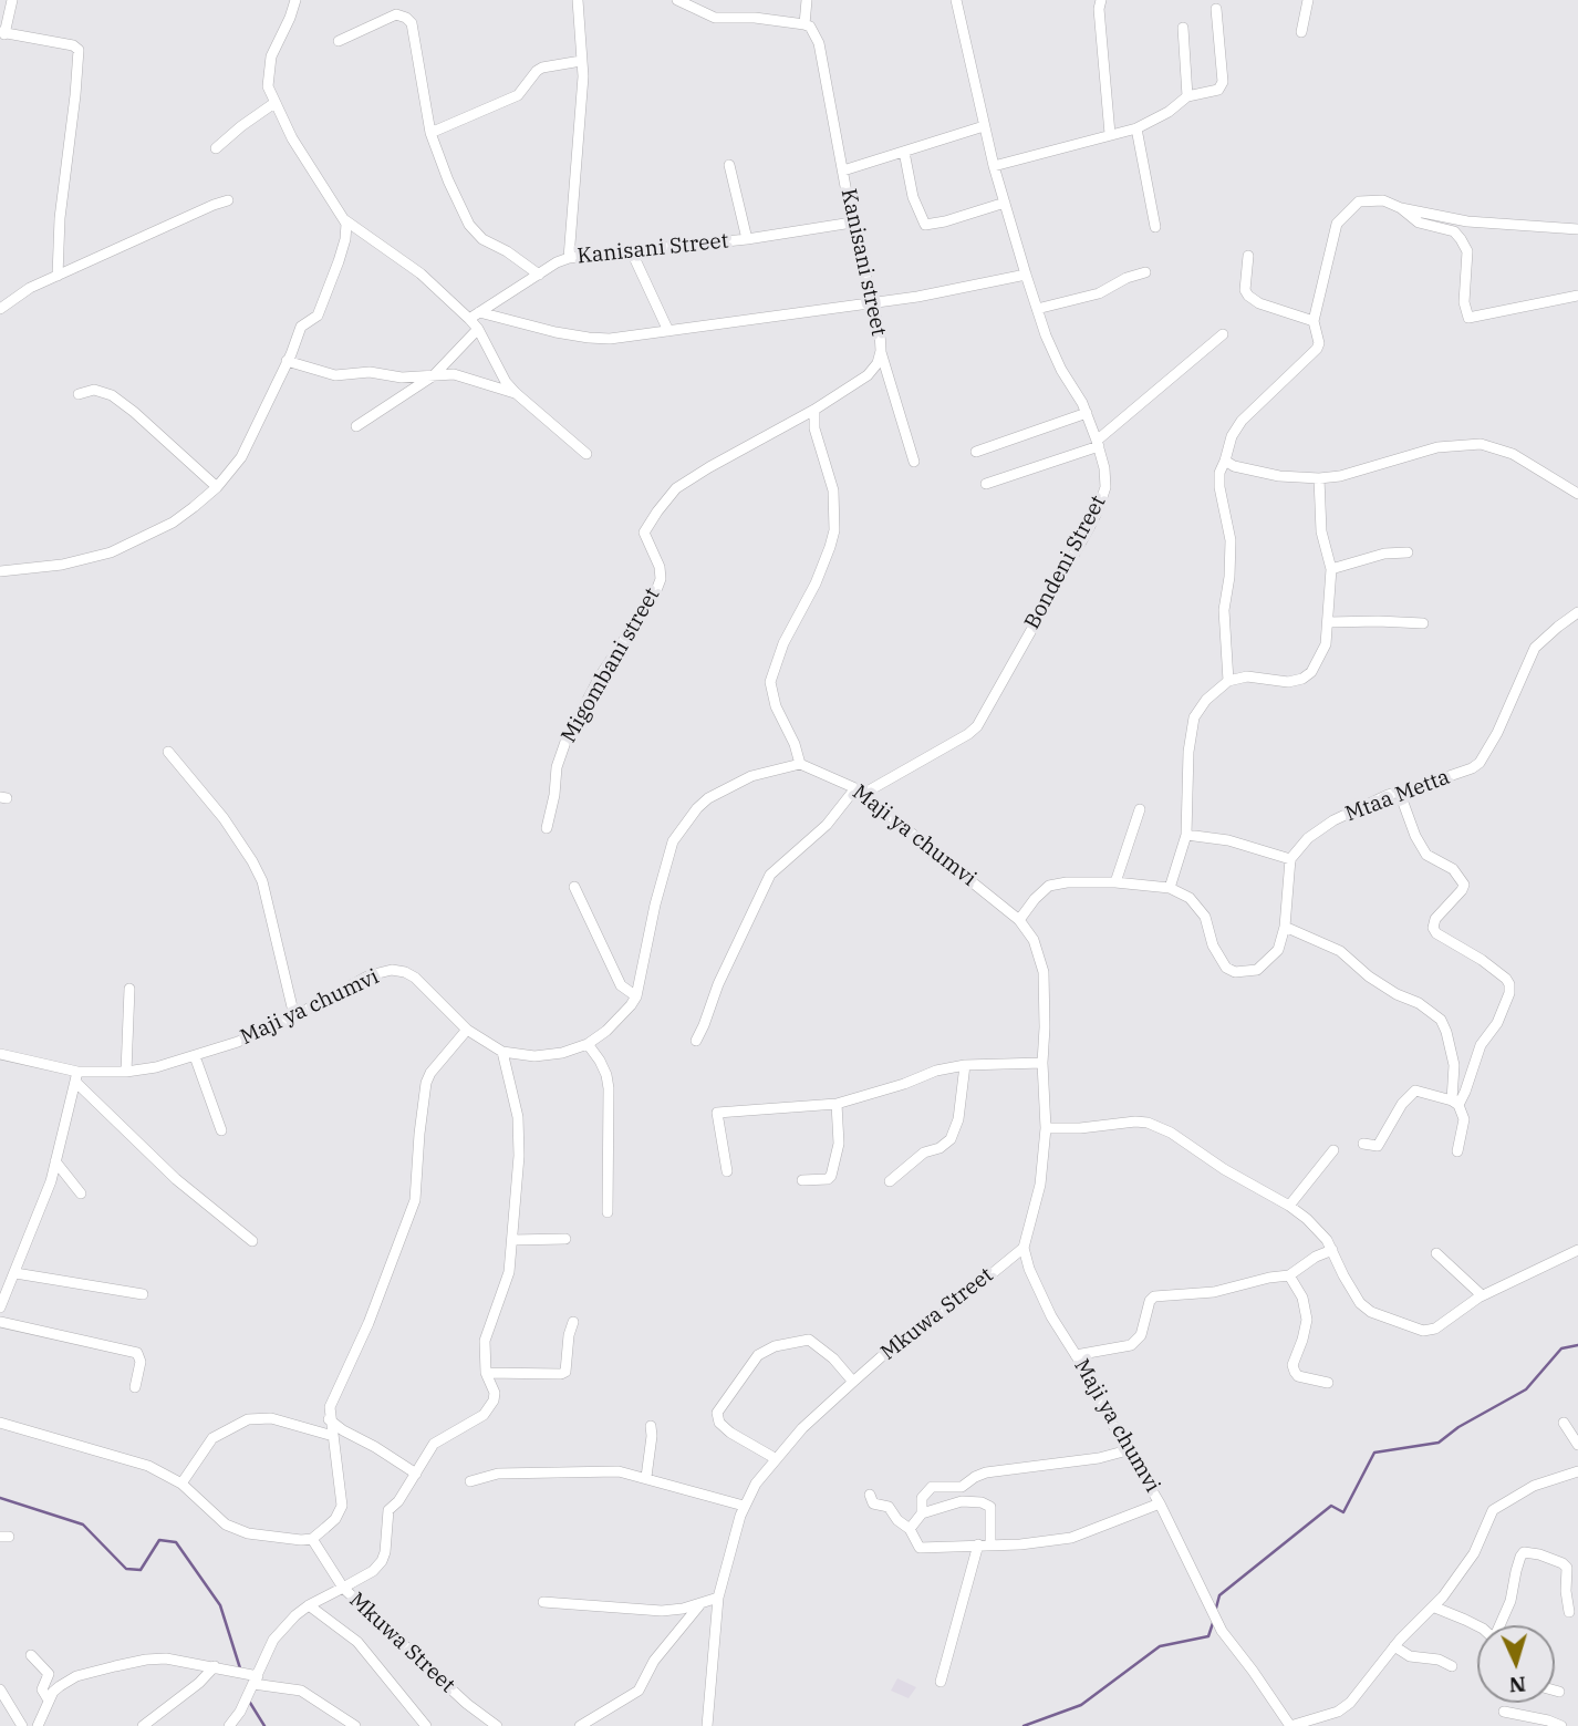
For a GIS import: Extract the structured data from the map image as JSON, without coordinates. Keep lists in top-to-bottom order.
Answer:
{
  "streets": {
    "street": [
      "Kanisani Street",
      "Kanisani street",
      "Bondeni Street",
      "Migombani street",
      "Mtaa Metta",
      "Maji ya chumvi",
      "Mkuwa Street"
    ]
  },
  "crossings": [
    ["Kanisani Street", "Kanisani street"],
    ["Kanisani street", "Bondeni Street"],
    ["Kanisani street", "Migombani street"],
    ["Bondeni Street", "Maji ya chumvi"],
    ["Maji ya chumvi", "Mkuwa Street"]
  ],
  "north": "bottom"
}
